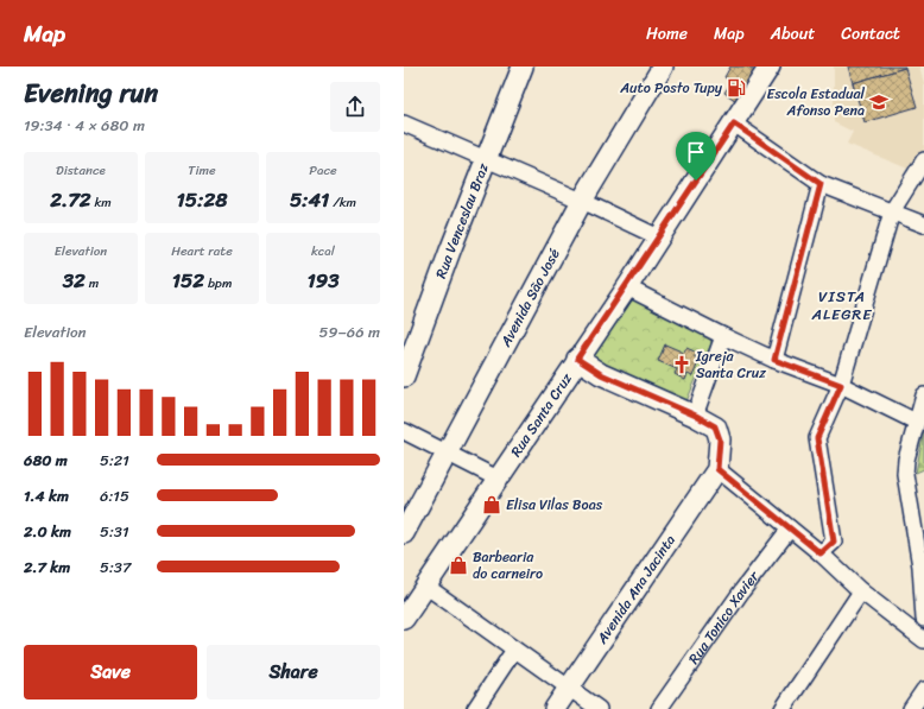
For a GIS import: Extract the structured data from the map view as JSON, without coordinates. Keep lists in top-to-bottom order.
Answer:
{
  "streets": {
    "main road": [
      "Rua Venceslau Braz",
      "Avenida São José",
      "Rua Santa Cruz",
      "Avenida Ana Jacinta"
    ],
    "street": ["Rua Tonico Xavier"]
  },
  "districts": ["VISTA ALEGRE"],
  "places": {
    "fuel station": ["Auto Posto Tupy"],
    "school or university": ["Escola Estadual Afonso Pena"],
    "church": ["Igreja Santa Cruz"],
    "shop": ["Elisa Vilas Boas", "Barbearia do carneiro"]
  },
  "page": {
    "header": "Map",
    "nav": [
      "Home",
      "Map",
      "About",
      "Contact"
    ],
    "heading": ["Evening run", "19:34 · 4 × 680 m"],
    "stats": [
      ["Distance", "2.72 km"],
      ["Time", "15:28"],
      ["Pace", "5:41 /km"],
      ["Elevation", "32 m"],
      ["Heart rate", "152 bpm"],
      ["kcal", "193"]
    ],
    "chart": ["Elevation", "59–66 m"],
    "list": [
      {
        "name": "680 m",
        "note": "5:21"
      },
      {
        "name": "1.4 km",
        "note": "6:15"
      },
      {
        "name": "2.0 km",
        "note": "5:31"
      },
      {
        "name": "2.7 km",
        "note": "5:37"
      }
    ],
    "buttons": ["Save", "Share"]
  }
}
